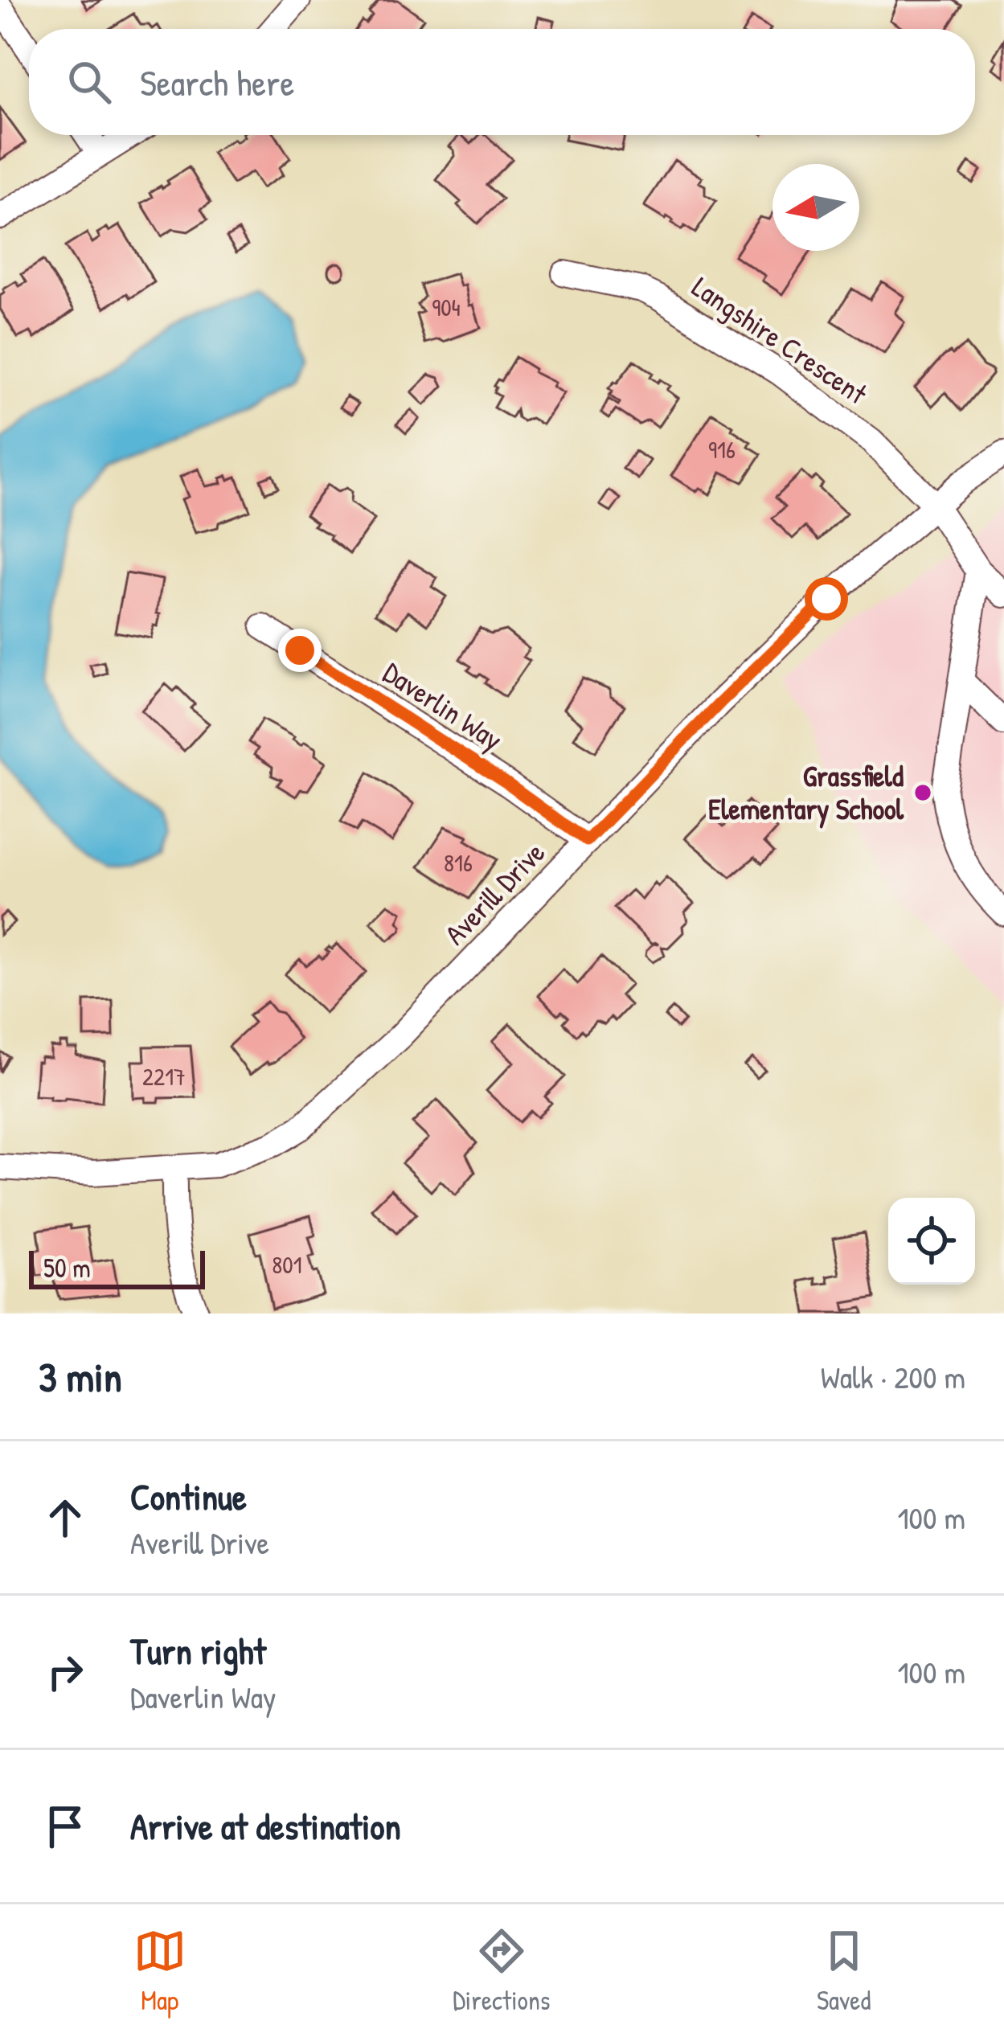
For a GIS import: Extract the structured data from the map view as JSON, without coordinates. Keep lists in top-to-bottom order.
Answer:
{
  "streets": {
    "street": ["Langshire Crescent", "Daverlin Way", "Averill Drive"]
  },
  "crossings": [
    ["Langshire Crescent", "Averill Drive"],
    ["Daverlin Way", "Averill Drive"]
  ],
  "places": ["Grassfield Elementary School"],
  "house_numbers": [
    "904",
    "916",
    "816",
    "2217",
    "801"
  ],
  "scale_bar": "50 m",
  "north": "left",
  "page": {
    "search": "Search here",
    "scale": "50 m",
    "heading": ["3 min", "Walk · 200 m"],
    "list": [
      ["Continue", "Averill Drive", "100 m"],
      ["Turn right", "Daverlin Way", "100 m"],
      "Arrive at destination"
    ],
    "nav": ["Map", "Directions", "Saved"]
  }
}
